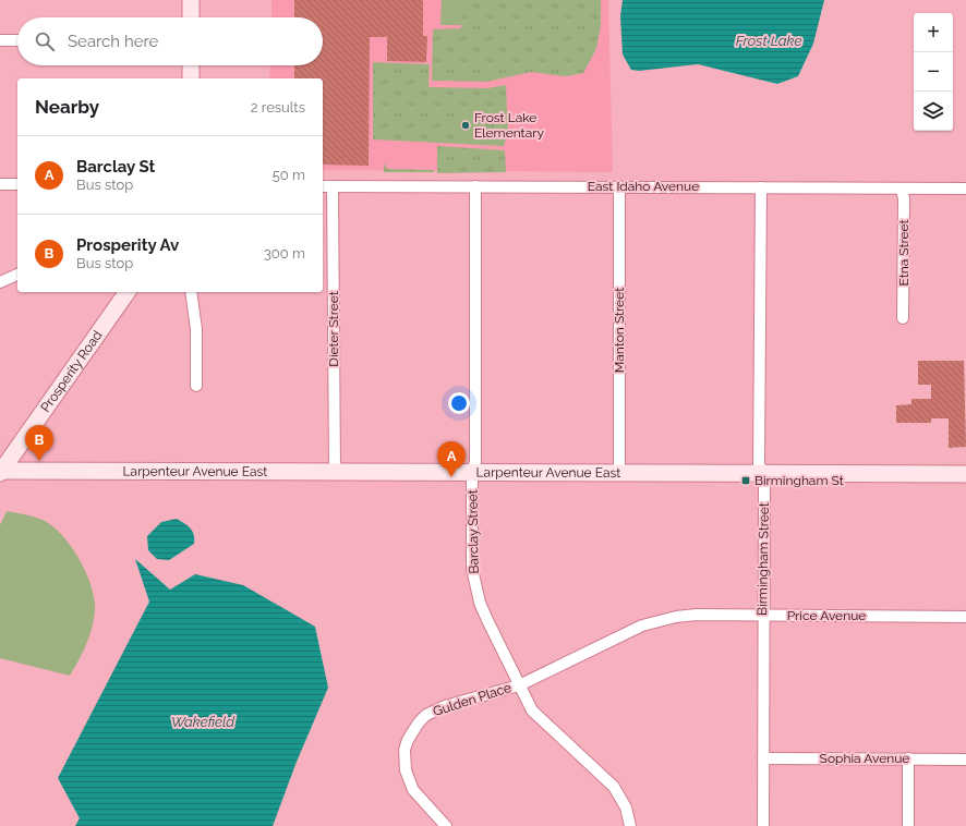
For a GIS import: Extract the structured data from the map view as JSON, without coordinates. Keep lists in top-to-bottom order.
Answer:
{
  "streets": {
    "street": [
      "East Idaho Avenue",
      "Etna Street",
      "Dieter Street",
      "Manton Street",
      "Prosperity Road",
      "Larpenteur Avenue East",
      "Barclay Street",
      "Birmingham Street",
      "Price Avenue",
      "Gulden Place",
      "Sophia Avenue"
    ]
  },
  "crossings": [
    ["East Idaho Avenue", "Etna Street"],
    ["East Idaho Avenue", "Dieter Street"],
    ["East Idaho Avenue", "Manton Street"],
    ["East Idaho Avenue", "Barclay Street"],
    ["East Idaho Avenue", "Birmingham Street"],
    ["Dieter Street", "Larpenteur Avenue East"],
    ["Manton Street", "Larpenteur Avenue East"],
    ["Prosperity Road", "Larpenteur Avenue East"],
    ["Larpenteur Avenue East", "Barclay Street"],
    ["Larpenteur Avenue East", "Birmingham Street"],
    ["Barclay Street", "Price Avenue"],
    ["Barclay Street", "Gulden Place"],
    ["Birmingham Street", "Price Avenue"],
    ["Birmingham Street", "Sophia Avenue"],
    ["Price Avenue", "Gulden Place"]
  ],
  "water": ["Frost Lake", "Wakefield"],
  "places": {
    "other": ["Frost Lake Elementary"],
    "transit": ["Birmingham St"]
  },
  "page": {
    "map_buttons": ["+", "−"],
    "search": "Search here",
    "heading": ["Nearby", "2 results"],
    "list": [
      {
        "mark": "A",
        "name": "Barclay St",
        "note": "Bus stop",
        "value": "50 m"
      },
      {
        "mark": "B",
        "name": "Prosperity Av",
        "note": "Bus stop",
        "value": "300 m"
      }
    ],
    "pins": ["B", "A"]
  }
}
